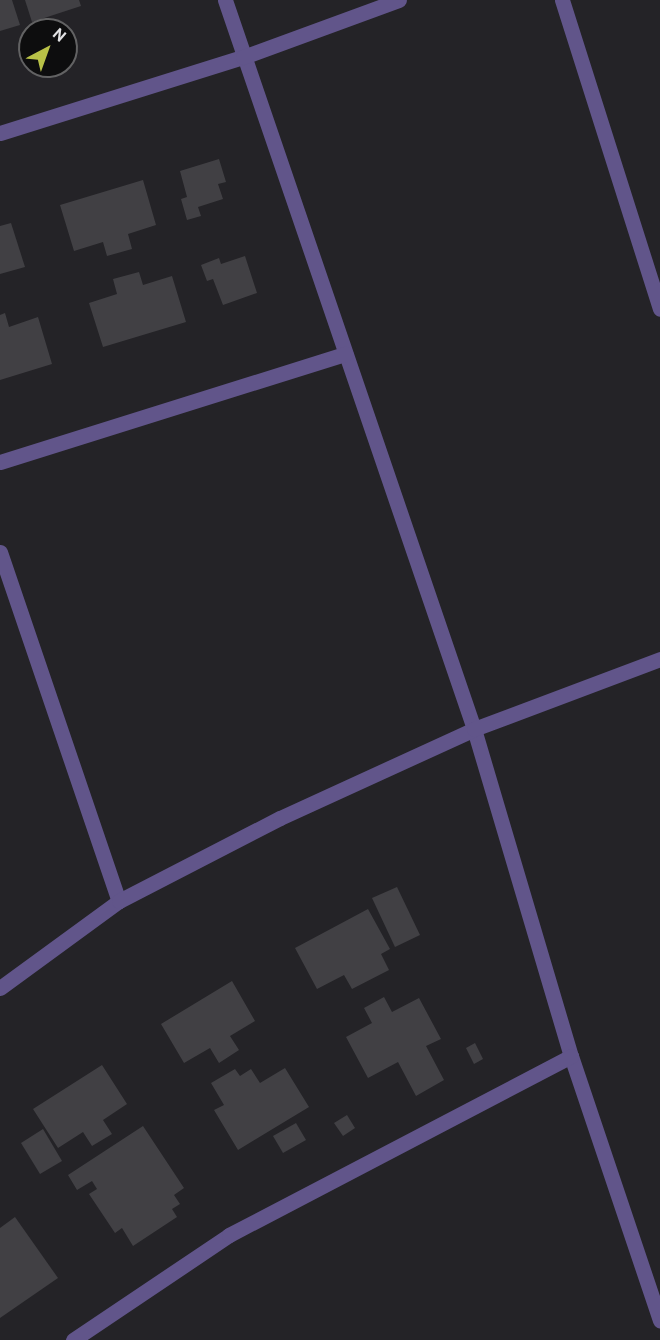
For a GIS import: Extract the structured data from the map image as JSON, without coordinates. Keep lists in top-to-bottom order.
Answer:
{
  "north": "top right"
}
